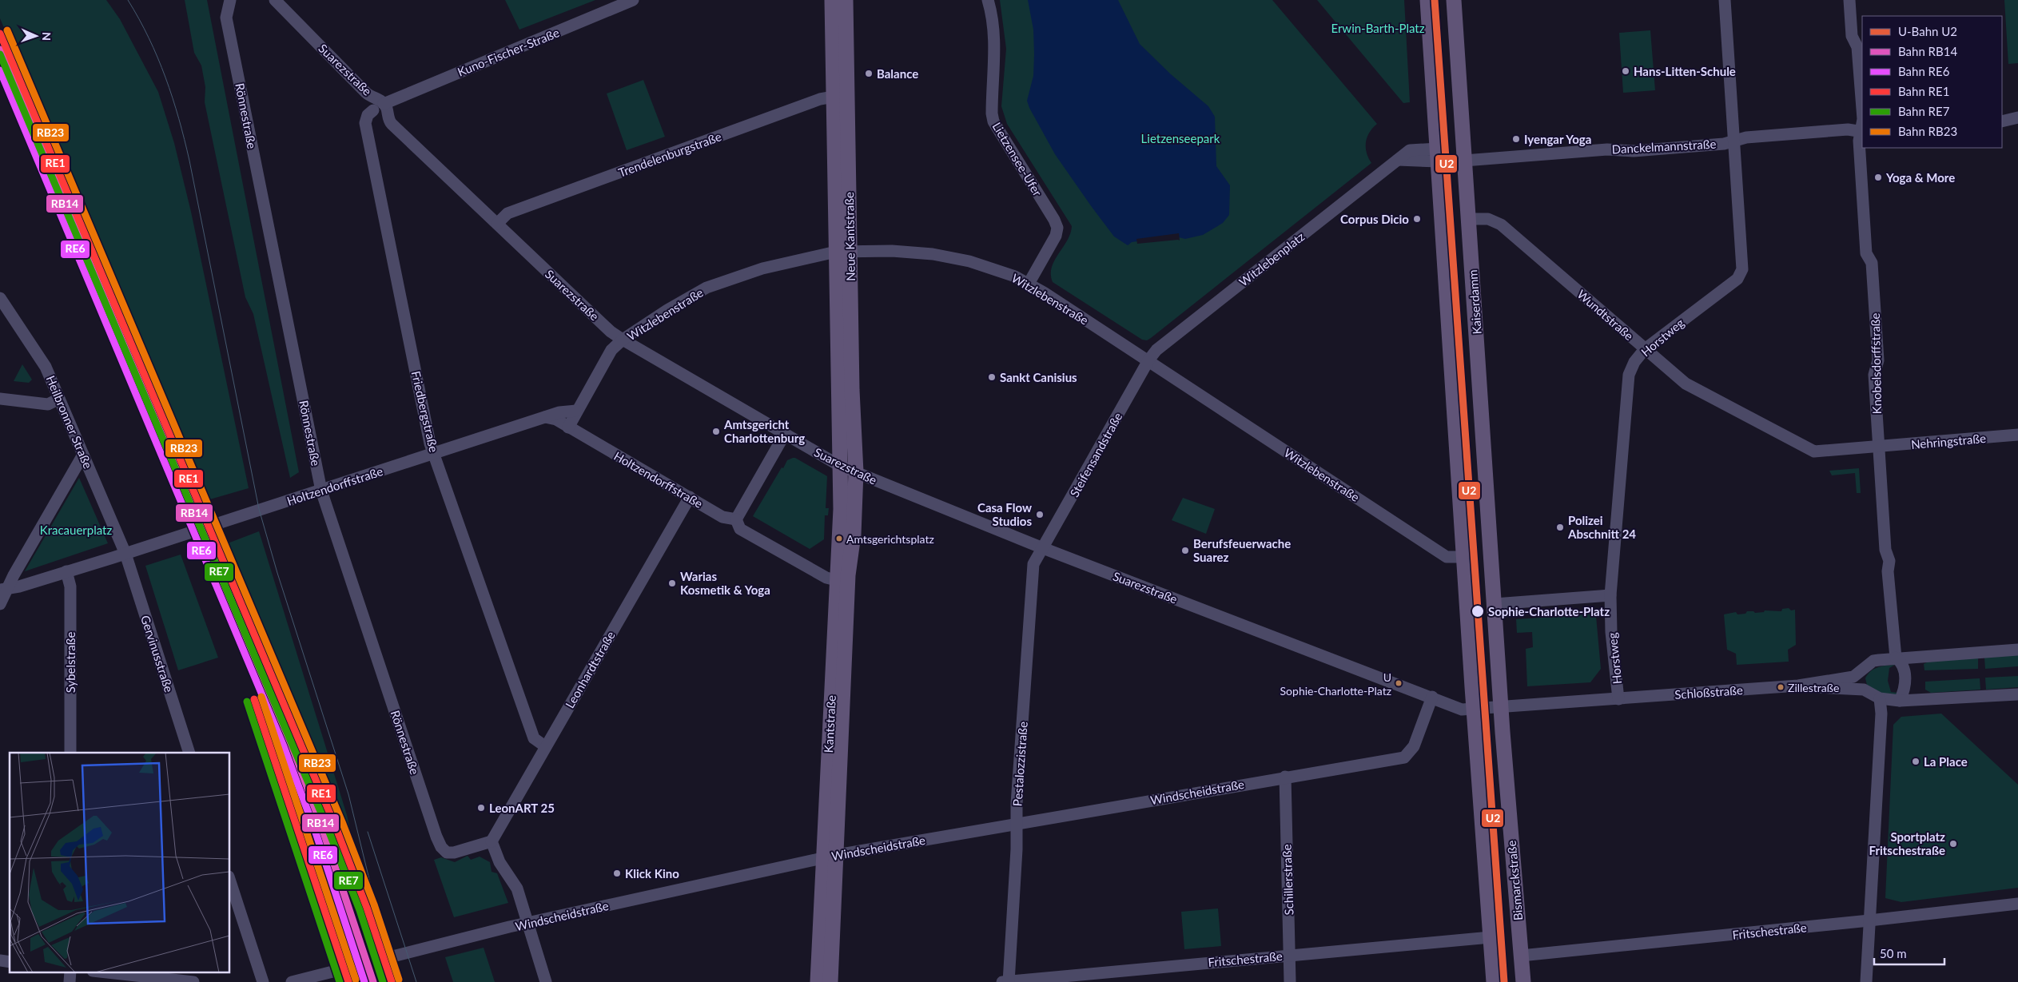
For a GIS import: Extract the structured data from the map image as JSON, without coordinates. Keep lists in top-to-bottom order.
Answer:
{
  "streets": {
    "main road": [
      "Neue Kantstraße",
      "Kaiserdamm",
      "Kantstraße",
      "Bismarckstraße"
    ],
    "street": [
      "Kuno-Fischer-Straße",
      "Suarezstraße",
      "Rönnestraße",
      "Danckelmannstraße",
      "Trendelenburgstraße",
      "Lietzensee-Ufer",
      "Witzlebenplatz",
      "Witzlebenstraße",
      "Wundtstraße",
      "Horstweg",
      "Knobelsdorffstraße",
      "Friedbergstraße",
      "Heilbronner Straße",
      "Nehringstraße",
      "Steifensandstraße",
      "Holtzendorffstraße",
      "Gervinusstraße",
      "Sybelstraße",
      "Leonhardtstraße",
      "Schloßstraße",
      "Pestalozzistraße",
      "Windscheidstraße",
      "Schillerstraße",
      "Fritschestraße"
    ]
  },
  "crossings": [
    ["Kuno-Fischer-Straße", "Suarezstraße"],
    ["Suarezstraße", "Trendelenburgstraße"],
    ["Suarezstraße", "Neue Kantstraße"],
    ["Suarezstraße", "Witzlebenstraße"],
    ["Suarezstraße", "Steifensandstraße"],
    ["Suarezstraße", "Schloßstraße"],
    ["Suarezstraße", "Kantstraße"],
    ["Suarezstraße", "Pestalozzistraße"],
    ["Suarezstraße", "Windscheidstraße"],
    ["Suarezstraße", "Bismarckstraße"],
    ["Rönnestraße", "Holtzendorffstraße"],
    ["Rönnestraße", "Leonhardtstraße"],
    ["Danckelmannstraße", "Kaiserdamm"],
    ["Danckelmannstraße", "Horstweg"],
    ["Danckelmannstraße", "Knobelsdorffstraße"],
    ["Trendelenburgstraße", "Neue Kantstraße"],
    ["Lietzensee-Ufer", "Witzlebenstraße"],
    ["Neue Kantstraße", "Witzlebenstraße"],
    ["Neue Kantstraße", "Kantstraße"],
    ["Witzlebenplatz", "Witzlebenstraße"],
    ["Witzlebenplatz", "Steifensandstraße"],
    ["Witzlebenstraße", "Steifensandstraße"],
    ["Witzlebenstraße", "Holtzendorffstraße"],
    ["Kaiserdamm", "Wundtstraße"],
    ["Wundtstraße", "Horstweg"],
    ["Wundtstraße", "Knobelsdorffstraße"],
    ["Wundtstraße", "Nehringstraße"],
    ["Horstweg", "Schloßstraße"],
    ["Knobelsdorffstraße", "Nehringstraße"],
    ["Knobelsdorffstraße", "Schloßstraße"],
    ["Friedbergstraße", "Holtzendorffstraße"],
    ["Friedbergstraße", "Leonhardtstraße"],
    ["Heilbronner Straße", "Holtzendorffstraße"],
    ["Heilbronner Straße", "Gervinusstraße"],
    ["Steifensandstraße", "Pestalozzistraße"],
    ["Holtzendorffstraße", "Gervinusstraße"],
    ["Holtzendorffstraße", "Leonhardtstraße"],
    ["Holtzendorffstraße", "Kantstraße"],
    ["Schloßstraße", "Bismarckstraße"],
    ["Kantstraße", "Windscheidstraße"],
    ["Pestalozzistraße", "Windscheidstraße"],
    ["Pestalozzistraße", "Fritschestraße"],
    ["Windscheidstraße", "Schillerstraße"],
    ["Schillerstraße", "Fritschestraße"],
    ["Bismarckstraße", "Fritschestraße"]
  ],
  "parks": ["Erwin-Barth-Platz", "Lietzenseepark", "Kracauerplatz"],
  "places": [
    "Hans-Litten-Schule",
    "Balance",
    "Iyengar Yoga",
    "Yoga & More",
    "Corpus Dicio",
    "Sankt Canisius",
    "Amtsgericht Charlottenburg",
    "Casa Flow Studios",
    "Polizei Abschnitt 24",
    "Amtsgerichtsplatz",
    "Berufsfeuerwache Suarez",
    "Warias Kosmetik & Yoga",
    "Sophie-Charlotte-Platz",
    "U Sophie-Charlotte-Platz",
    "Zillestraße",
    "La Place",
    "LeonART 25",
    "Sportplatz Fritschestraße",
    "Klick Kino"
  ],
  "lines": [
    "metro line U2",
    "rail line RB23",
    "rail line RE1",
    "rail line RB14",
    "rail line RE7",
    "rail line RE6"
  ],
  "legend": [
    "U-Bahn U2",
    "Bahn RB14",
    "Bahn RE6",
    "Bahn RE1",
    "Bahn RE7",
    "Bahn RB23"
  ],
  "scale_bar": "50 m",
  "north": "right"
}
